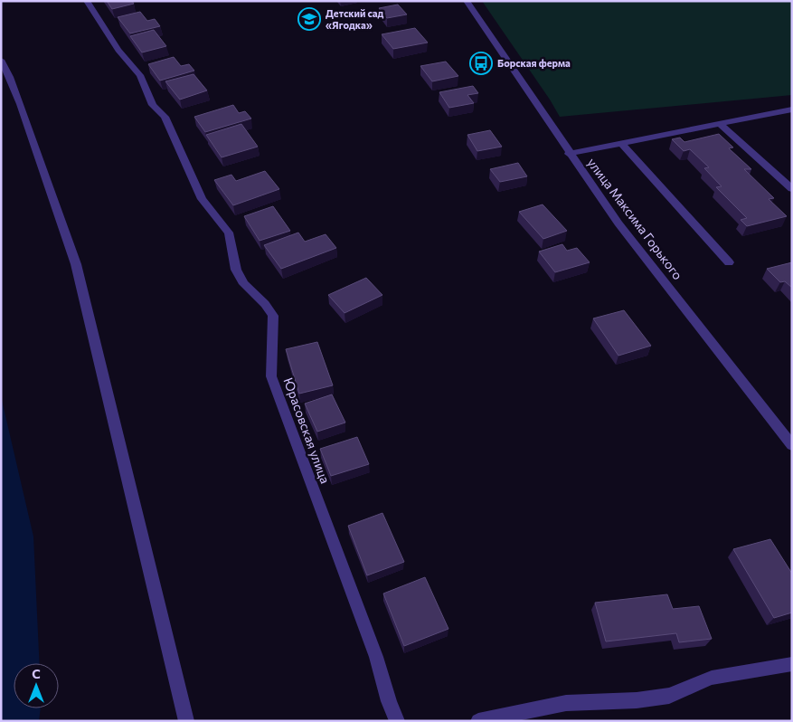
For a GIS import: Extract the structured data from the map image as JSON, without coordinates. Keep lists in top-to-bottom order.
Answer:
{
  "streets": {
    "street": ["улица Максима Горького", "Юрасовская улица"]
  },
  "places": {
    "school or university": ["Детский сад «Ягодка»"],
    "bus stop": ["Борская ферма"]
  },
  "north": "top"
}
